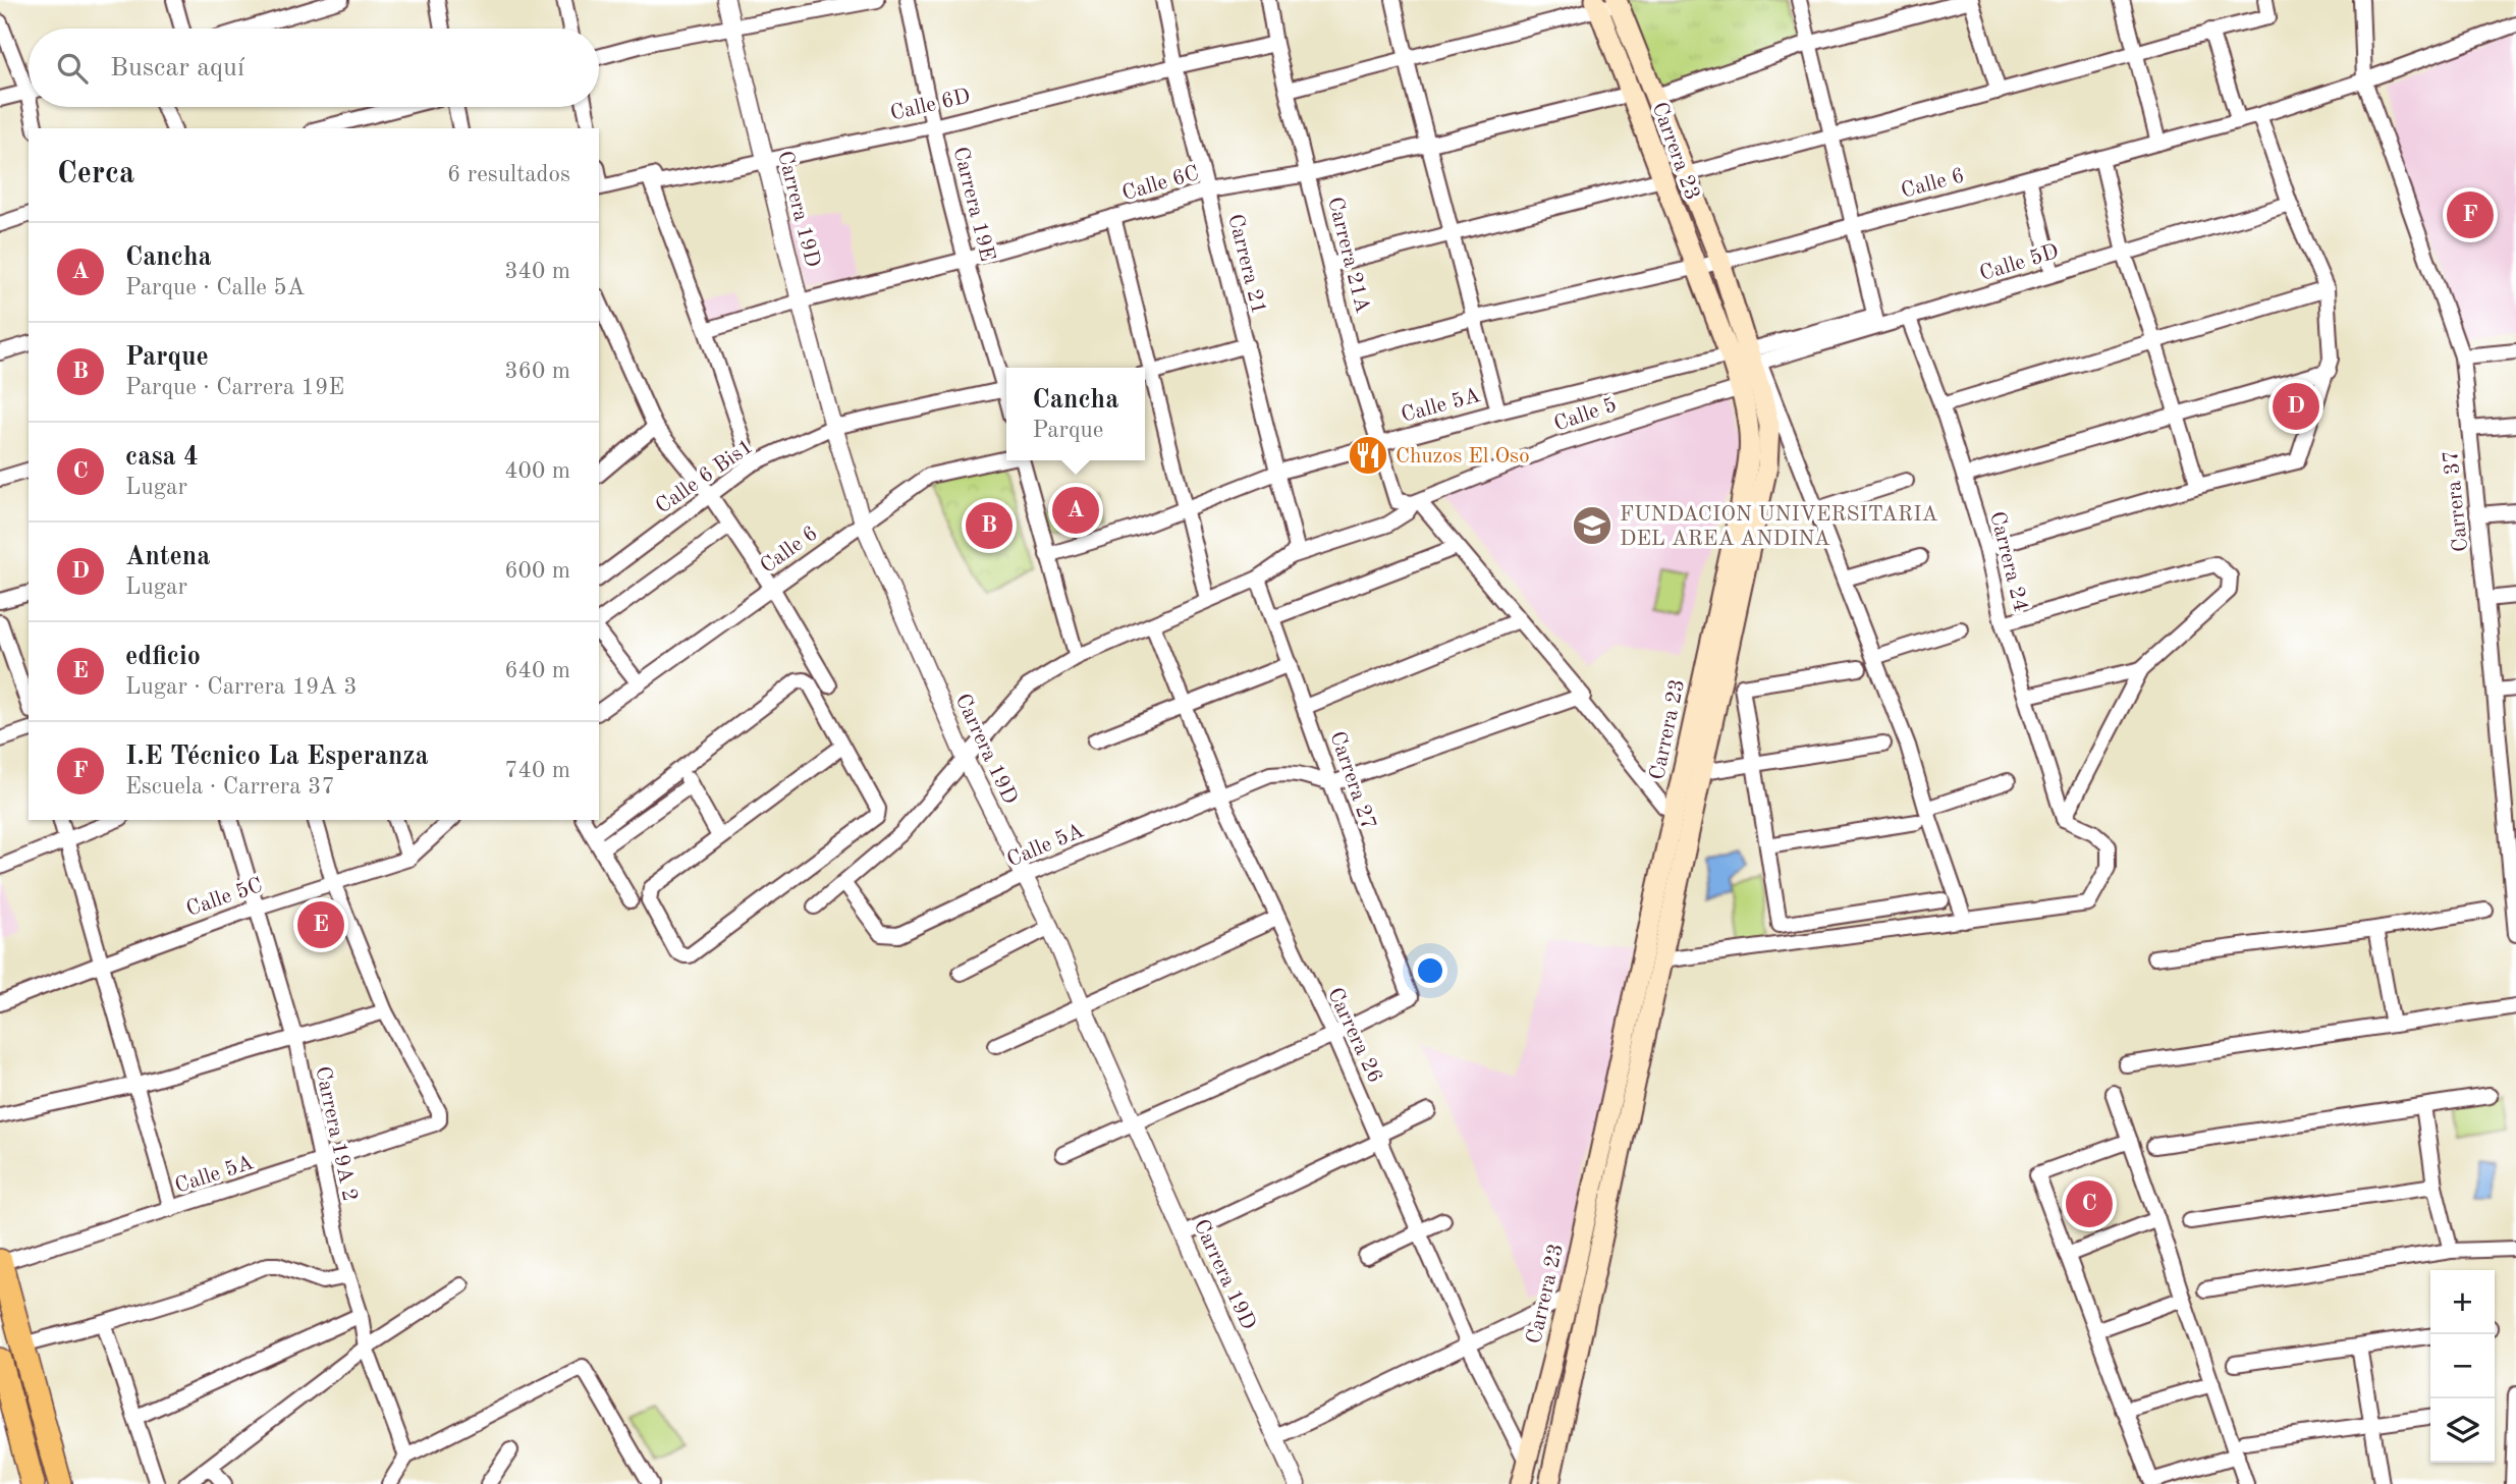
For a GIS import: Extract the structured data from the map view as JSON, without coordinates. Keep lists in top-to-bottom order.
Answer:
{
  "streets": {
    "main road": ["Carrera 23"],
    "street": [
      "Calle 6D",
      "Calle 6C",
      "Calle 6",
      "Carrera 19E",
      "Carrera 19D",
      "Carrera 21A",
      "Calle 5D",
      "Carrera 21",
      "Calle 5A",
      "Calle 5",
      "Calle 6 Bis1",
      "Carrera 37",
      "Carrera 24",
      "Carrera 27",
      "Calle 5C",
      "Carrera 26",
      "Carrera 19A 2"
    ]
  },
  "crossings": [
    ["Calle 6D", "Carrera 19E"],
    ["Calle 6D", "Carrera 19D"],
    ["Calle 6D", "Carrera 21A"],
    ["Calle 6D", "Carrera 21"],
    ["Carrera 23", "Calle 6C"],
    ["Carrera 23", "Calle 6"],
    ["Carrera 23", "Carrera 21A"],
    ["Carrera 23", "Calle 5A"],
    ["Carrera 23", "Calle 5"],
    ["Carrera 23", "Carrera 26"],
    ["Calle 6C", "Carrera 19E"],
    ["Calle 6C", "Carrera 19D"],
    ["Calle 6C", "Carrera 21A"],
    ["Calle 6C", "Carrera 21"],
    ["Calle 6", "Carrera 19D"],
    ["Calle 6", "Carrera 21A"],
    ["Calle 6", "Carrera 37"],
    ["Carrera 19D", "Calle 5A"],
    ["Carrera 19D", "Calle 5"],
    ["Carrera 19D", "Calle 6 Bis1"],
    ["Carrera 21A", "Calle 5A"],
    ["Carrera 21A", "Calle 5"],
    ["Calle 5D", "Calle 5A"],
    ["Calle 5D", "Carrera 24"],
    ["Carrera 21", "Calle 5A"],
    ["Carrera 21", "Calle 5"],
    ["Calle 5A", "Calle 5"],
    ["Calle 5A", "Carrera 27"],
    ["Calle 5A", "Carrera 26"],
    ["Calle 5A", "Carrera 19A 2"],
    ["Calle 5", "Carrera 27"],
    ["Calle 5", "Carrera 26"],
    ["Carrera 27", "Carrera 26"],
    ["Calle 5C", "Carrera 19A 2"]
  ],
  "places": {
    "restaurant": ["Chuzos El Oso"],
    "school or university": ["FUNDACION UNIVERSITARIA DEL AREA ANDINA"]
  },
  "page": {
    "search": "Buscar aquí",
    "heading": ["Cerca", "6 resultados"],
    "pins": [
      "F",
      "D",
      "A",
      "B",
      "E",
      "C"
    ],
    "list": [
      {
        "mark": "A",
        "name": "Cancha",
        "note": "Parque · Calle 5A",
        "value": "340 m"
      },
      {
        "mark": "B",
        "name": "Parque",
        "note": "Parque · Carrera 19E",
        "value": "360 m"
      },
      {
        "mark": "C",
        "name": "casa 4",
        "note": "Lugar",
        "value": "400 m"
      },
      {
        "mark": "D",
        "name": "Antena",
        "note": "Lugar",
        "value": "600 m"
      },
      {
        "mark": "E",
        "name": "edficio",
        "note": "Lugar · Carrera 19A 3",
        "value": "640 m"
      },
      {
        "mark": "F",
        "name": "I.E Técnico La Esperanza",
        "note": "Escuela · Carrera 37",
        "value": "740 m"
      }
    ],
    "popup": ["Cancha", "Parque"],
    "map_buttons": ["+", "−"]
  }
}
